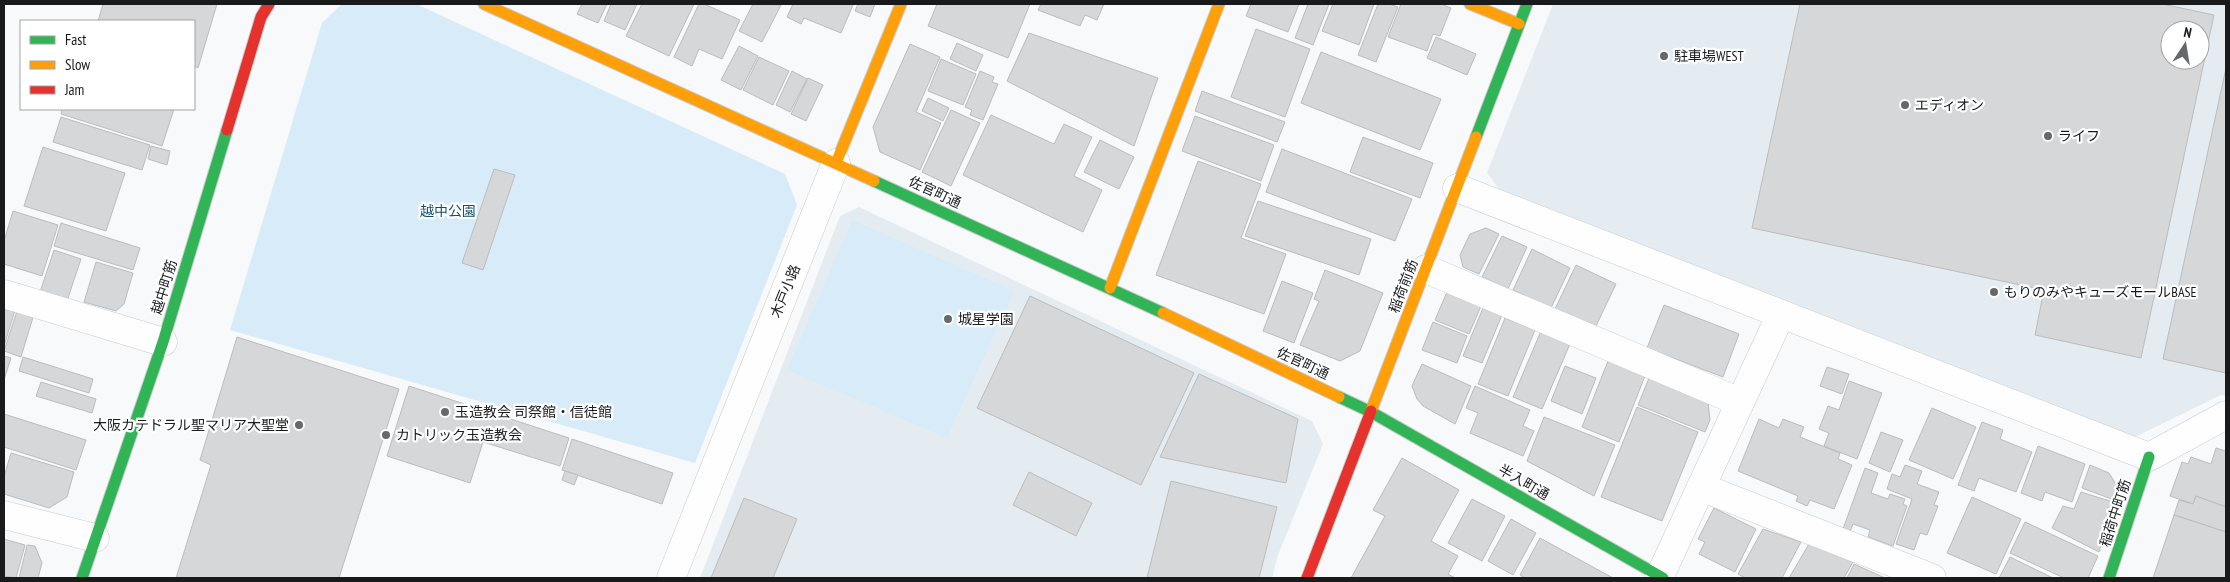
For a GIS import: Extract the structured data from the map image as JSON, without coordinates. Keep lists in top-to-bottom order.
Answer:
{
  "streets": {
    "street": [
      "佐官町通",
      "稲荷前筋",
      "越中町筋",
      "木戸小路",
      "半入町通",
      "稲荷中町筋"
    ]
  },
  "crossings": [
    ["佐官町通", "稲荷前筋"],
    ["佐官町通", "木戸小路"],
    ["佐官町通", "半入町通"],
    ["稲荷前筋", "半入町通"]
  ],
  "parks": ["越中公園"],
  "places": [
    "駐車場WEST",
    "エディオン",
    "ライフ",
    "もりのみやキューズモールBASE",
    "城星学園",
    "玉造教会 司祭館・信徒館",
    "大阪カテドラル聖マリア大聖堂",
    "カトリック玉造教会"
  ],
  "legend": ["Fast", "Slow", "Jam"],
  "north": "top"
}
